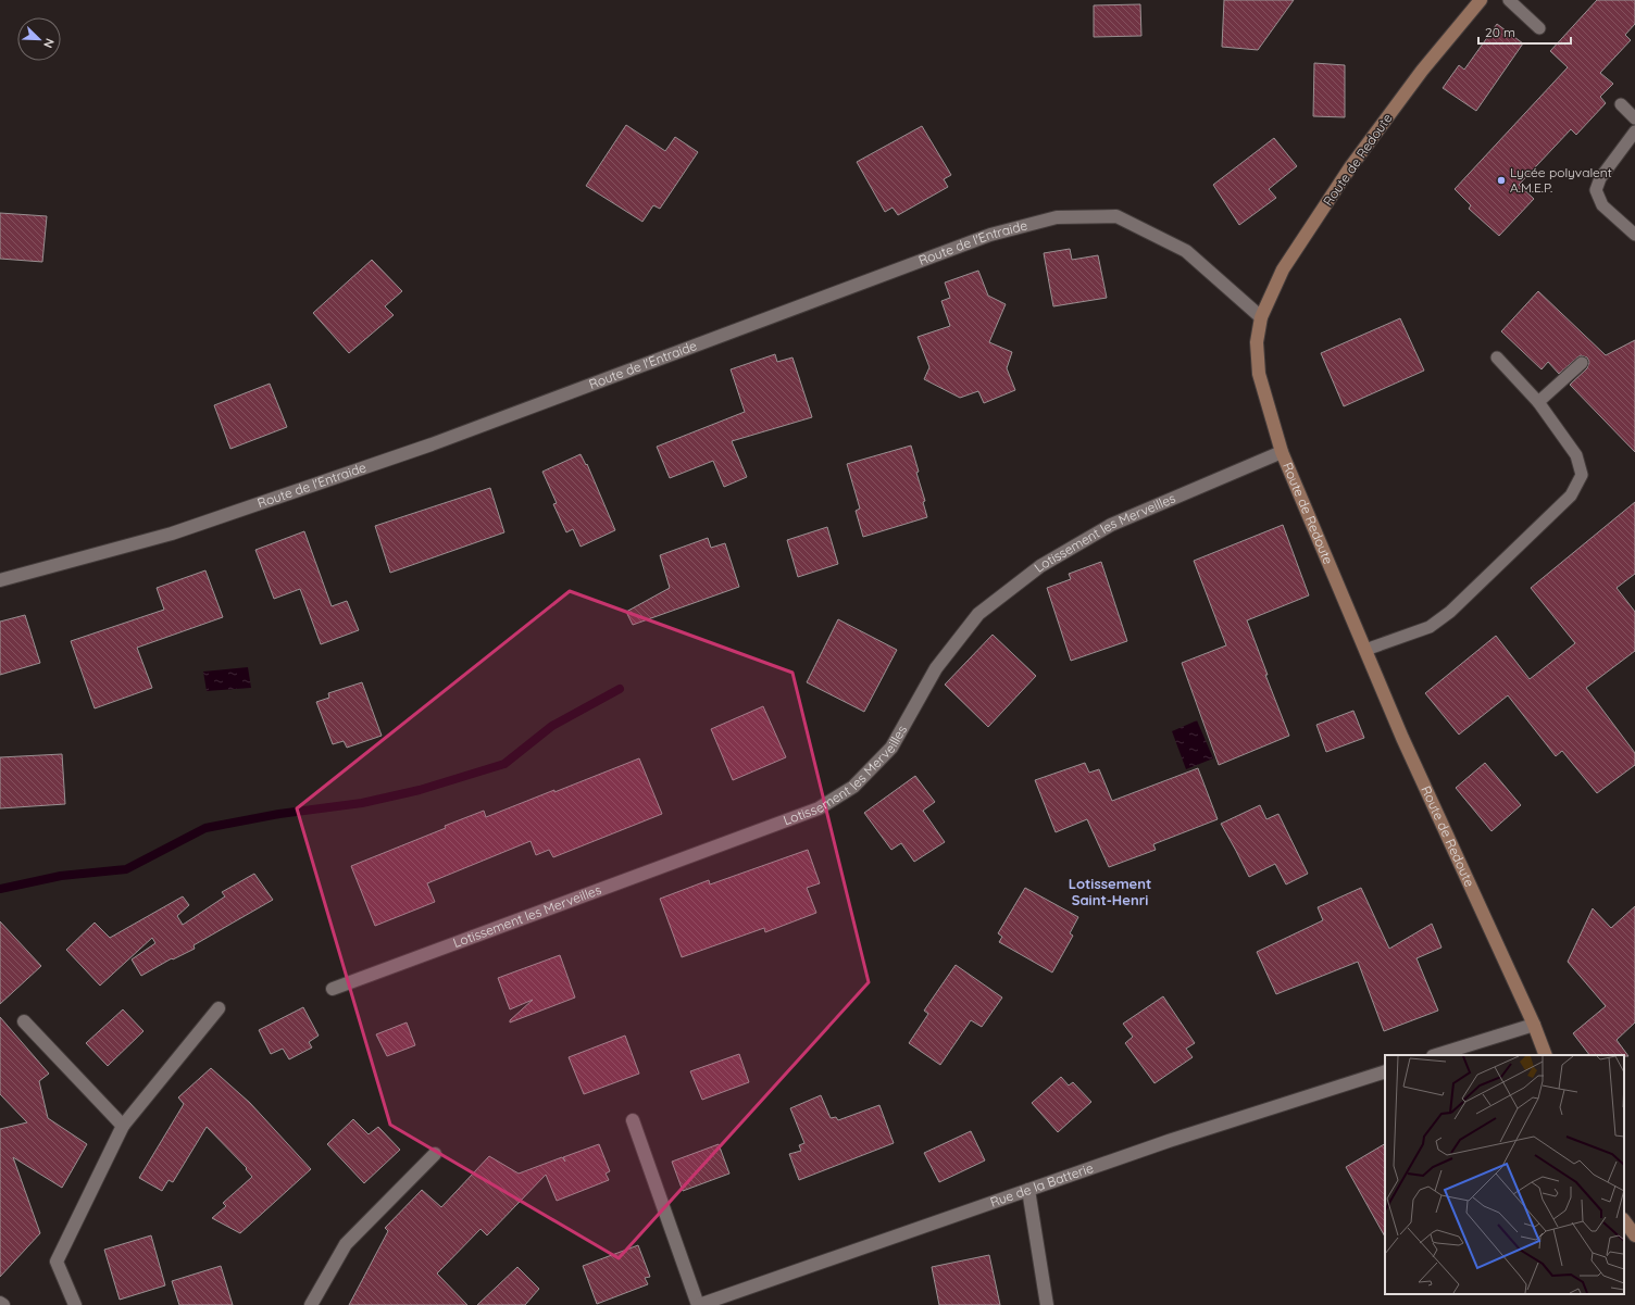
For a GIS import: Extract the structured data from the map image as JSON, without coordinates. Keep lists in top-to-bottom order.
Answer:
{
  "streets": {
    "main road": ["Route de Redoute"],
    "street": ["Route de l'Entraide", "Lotissement les Merveilles", "Rue de la Batterie"]
  },
  "crossings": [
    ["Route de Redoute", "Route de l'Entraide"],
    ["Route de Redoute", "Lotissement les Merveilles"]
  ],
  "districts": ["Lotissement Saint-Henri"],
  "places": ["Lycée polyvalent A.M.E.P."],
  "scale_bar": "20 m",
  "north": "bottom right"
}
